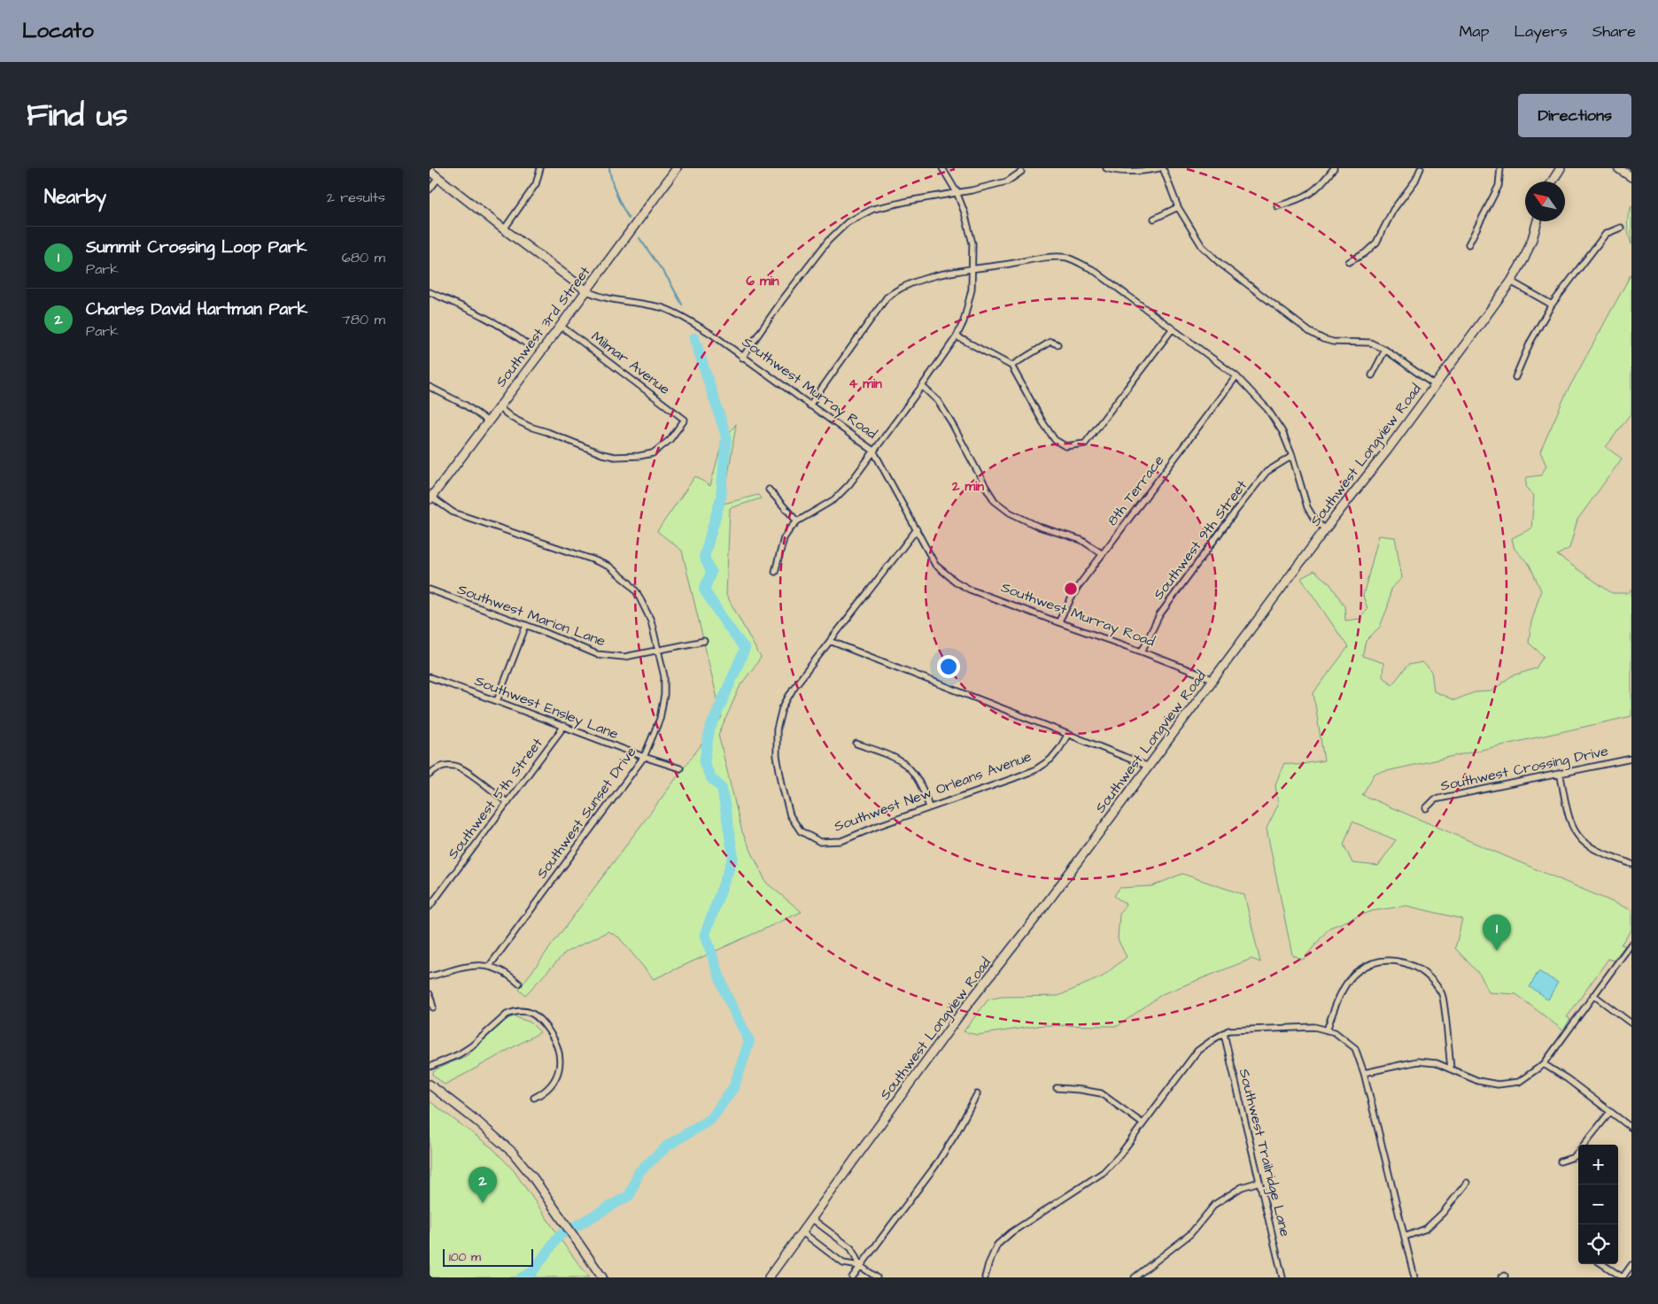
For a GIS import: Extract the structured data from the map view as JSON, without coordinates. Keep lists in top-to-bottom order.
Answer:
{
  "streets": {
    "street": [
      "Southwest 3rd Street",
      "Milmar Avenue",
      "Southwest Murray Road",
      "Southwest Longview Road",
      "8th Terrace",
      "Southwest 9th Street",
      "Southwest Marion Lane",
      "Southwest Ensley Lane",
      "Southwest Crossing Drive",
      "Southwest New Orleans Avenue",
      "Southwest 5th Street",
      "Southwest Sunset Drive",
      "Southwest Trailridge Lane"
    ]
  },
  "crossings": [
    ["Southwest 3rd Street", "Milmar Avenue"],
    ["Southwest 3rd Street", "Southwest Murray Road"],
    ["Southwest 3rd Street", "Southwest Sunset Drive"],
    ["Southwest Murray Road", "Southwest Longview Road"],
    ["Southwest Murray Road", "8th Terrace"],
    ["Southwest Murray Road", "Southwest 9th Street"],
    ["Southwest Murray Road", "Southwest New Orleans Avenue"],
    ["Southwest Marion Lane", "Southwest Sunset Drive"],
    ["Southwest Ensley Lane", "Southwest 5th Street"],
    ["Southwest Ensley Lane", "Southwest Sunset Drive"]
  ],
  "scale_bar": "100 m",
  "north": "top left",
  "page": {
    "header": "Locato",
    "nav": ["Map", "Layers", "Share"],
    "title": "Find us",
    "buttons": "Directions",
    "heading": ["Nearby", "2 results"],
    "list": [
      {
        "mark": "1",
        "name": "Summit Crossing Loop Park",
        "note": "Park",
        "value": "680 m"
      },
      {
        "mark": "2",
        "name": "Charles David Hartman Park",
        "note": "Park",
        "value": "780 m"
      }
    ],
    "pins": ["1", "2"],
    "map_buttons": ["+", "−"],
    "scale": "100 m"
  },
  "rings": ["6 min", "4 min", "2 min"]
}
